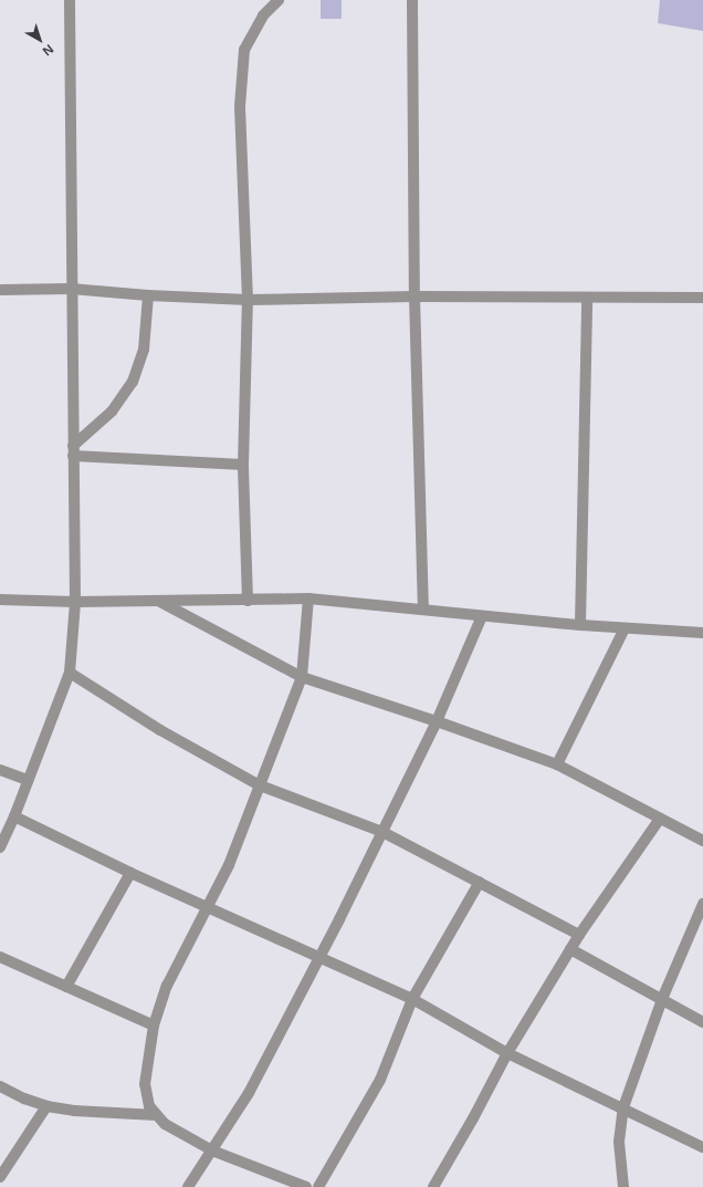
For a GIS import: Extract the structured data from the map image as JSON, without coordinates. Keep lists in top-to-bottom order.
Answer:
{
  "north": "bottom right"
}
